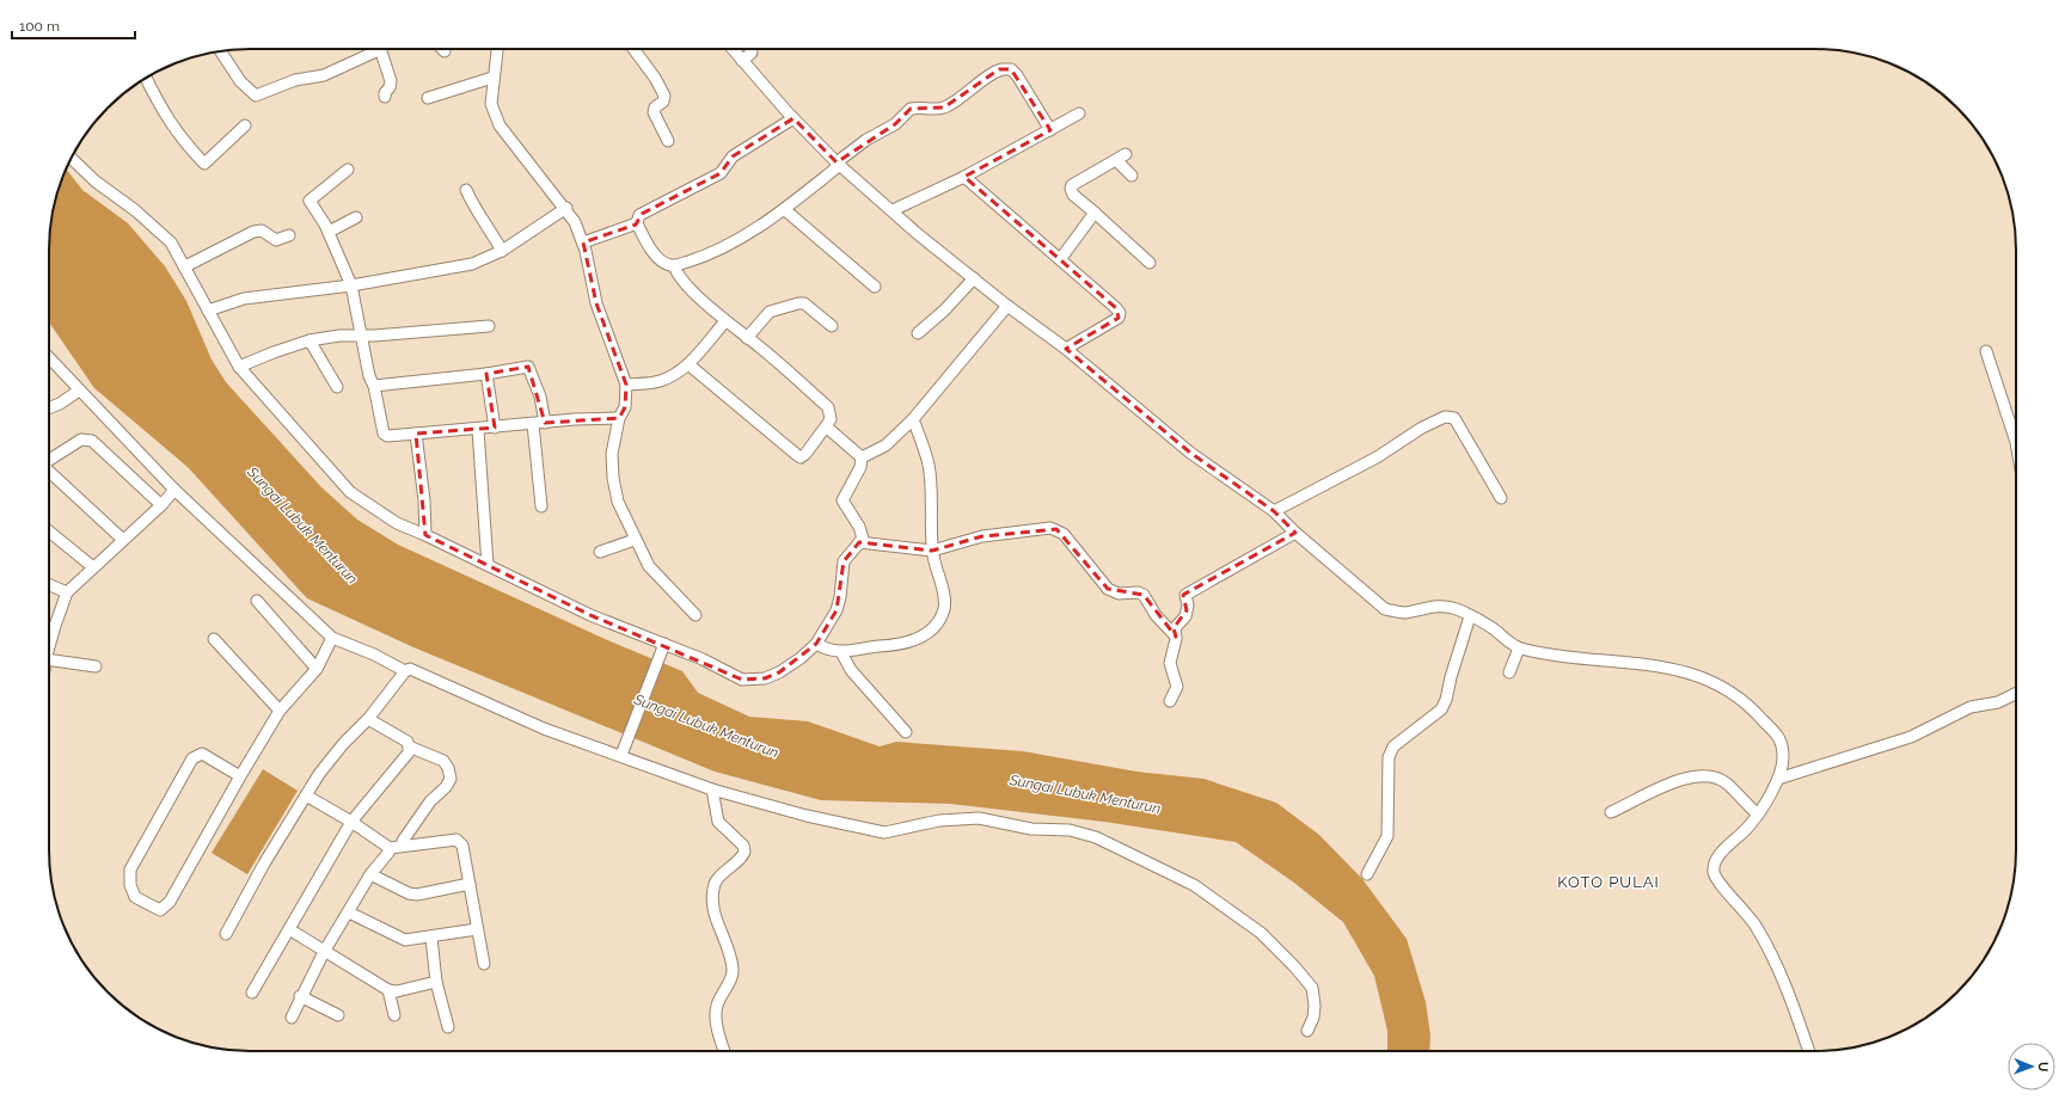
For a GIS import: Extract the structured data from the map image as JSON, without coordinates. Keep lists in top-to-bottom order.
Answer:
{
  "districts": ["KOTO PULAI"],
  "water": ["Sungai Lubuk Menturun"],
  "scale_bar": "100 m",
  "north": "right"
}
